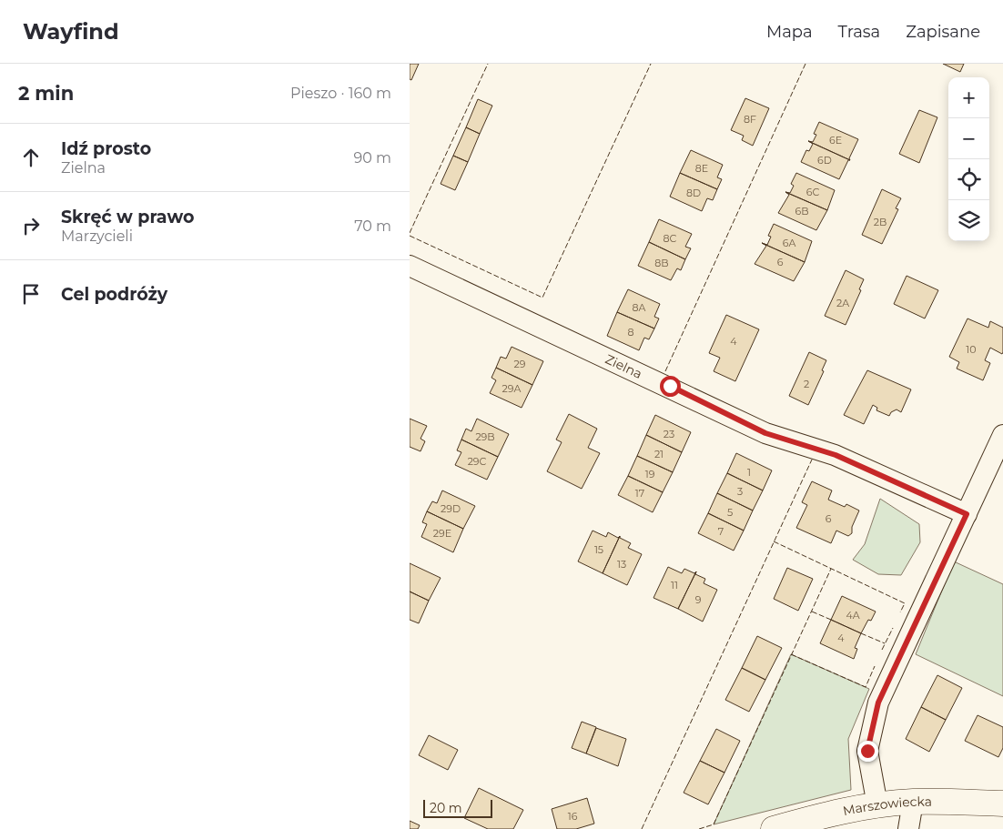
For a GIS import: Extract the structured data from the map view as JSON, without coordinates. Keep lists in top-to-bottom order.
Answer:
{
  "streets": {
    "street": ["Zielna", "Marszowiecka"]
  },
  "house_numbers": [
    "8F",
    "6E",
    "6D",
    "8E",
    "6C",
    "8D",
    "6B",
    "2B",
    "8C",
    "6A",
    "6",
    "8B",
    "2A",
    "8A",
    "8",
    "4",
    "10",
    "29",
    "2",
    "29A",
    "23",
    "29B",
    "21",
    "29C",
    "1",
    "19",
    "3",
    "17",
    "29D",
    "5",
    "6",
    "7",
    "29E",
    "15",
    "13",
    "11",
    "9",
    "4A",
    "4",
    "16"
  ],
  "scale_bar": "20 m",
  "page": {
    "header": "Wayfind",
    "nav": ["Mapa", "Trasa", "Zapisane"],
    "heading": ["2 min", "Pieszo · 160 m"],
    "map_buttons": ["+", "−"],
    "list": [
      ["Idź prosto", "Zielna", "90 m"],
      ["Skręć w prawo", "Marzycieli", "70 m"],
      "Cel podróży"
    ],
    "scale": "20 m"
  }
}
